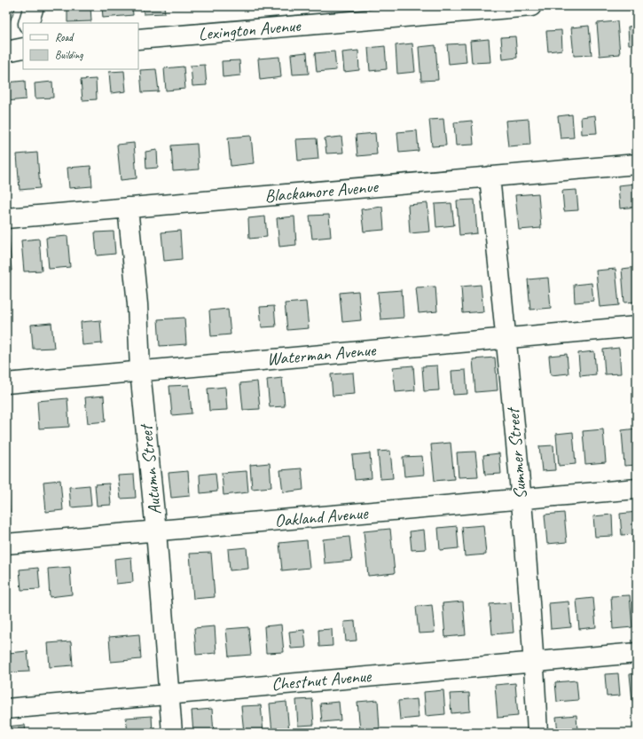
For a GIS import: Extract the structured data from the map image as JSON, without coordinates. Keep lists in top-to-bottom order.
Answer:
{
  "streets": {
    "street": [
      "Lexington Avenue",
      "Blackamore Avenue",
      "Waterman Avenue",
      "Summer Street",
      "Autumn Street",
      "Oakland Avenue",
      "Chestnut Avenue"
    ]
  },
  "crossings": [
    ["Blackamore Avenue", "Summer Street"],
    ["Blackamore Avenue", "Autumn Street"],
    ["Waterman Avenue", "Summer Street"],
    ["Waterman Avenue", "Autumn Street"],
    ["Summer Street", "Oakland Avenue"],
    ["Summer Street", "Chestnut Avenue"],
    ["Autumn Street", "Oakland Avenue"],
    ["Autumn Street", "Chestnut Avenue"]
  ],
  "legend": ["Road", "Building"]
}
